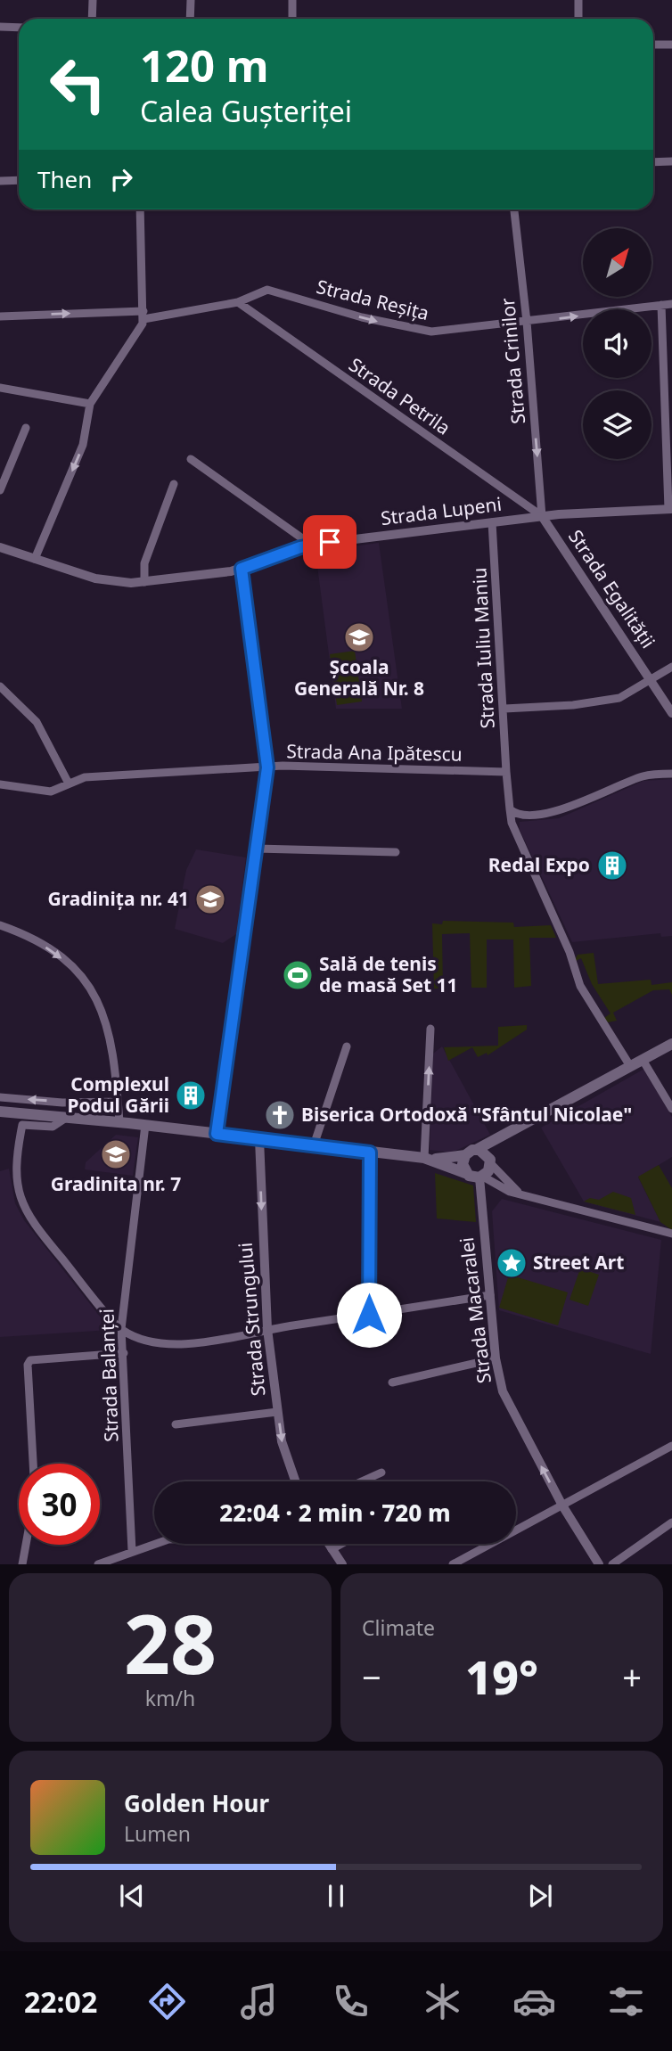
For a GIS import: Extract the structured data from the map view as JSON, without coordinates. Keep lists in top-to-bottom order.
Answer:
{
  "streets": {
    "street": [
      "Strada Reșița",
      "Strada Crinilor",
      "Strada Petrila",
      "Strada Lupeni",
      "Strada Egalității",
      "Strada Iuliu Maniu",
      "Strada Ana Ipătescu",
      "Strada Macaralei",
      "Strada Strungului",
      "Strada Balanței"
    ]
  },
  "crossings": [
    ["Strada Reșița", "Strada Crinilor"],
    ["Strada Reșița", "Strada Petrila"],
    ["Strada Crinilor", "Strada Petrila"],
    ["Strada Crinilor", "Strada Lupeni"],
    ["Strada Crinilor", "Strada Egalității"],
    ["Strada Petrila", "Strada Lupeni"],
    ["Strada Petrila", "Strada Egalității"],
    ["Strada Lupeni", "Strada Egalității"],
    ["Strada Lupeni", "Strada Iuliu Maniu"],
    ["Strada Iuliu Maniu", "Strada Ana Ipătescu"]
  ],
  "one_way": [
    "Strada Reșița",
    "Strada Crinilor",
    "Strada Macaralei",
    "Strada Strungului"
  ],
  "places": {
    "school or university": ["Școala Generală Nr. 8", "Gradinița nr. 41", "Gradinita nr. 7"],
    "building": ["Redal Expo", "Complexul Podul Gării"],
    "sports": ["Sală de tenis de masă Set 11"],
    "church": ["Biserica Ortodoxă \"Sfântul Nicolae\""],
    "place": ["Street Art"]
  },
  "north": "top right",
  "page": {
    "turn": ["120 m", "Calea Gușteriței"],
    "then": "Then",
    "limit": "30",
    "trip": "22:04 · 2 min · 720 m",
    "tile": [
      ["28", "km/h"],
      "Climate"
    ],
    "heat": ["−", "19°", "+"],
    "song": ["Golden Hour", "Lumen"],
    "tabs": "22:02"
  }
}
